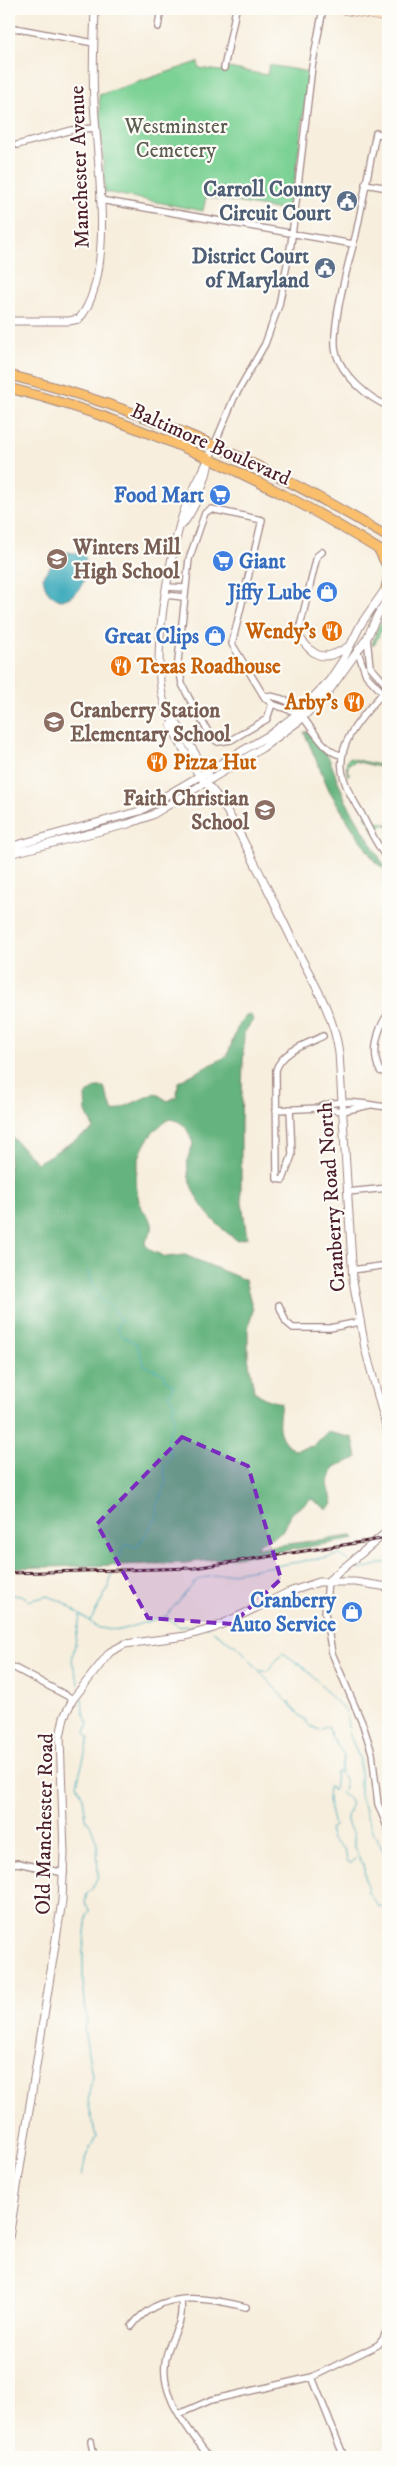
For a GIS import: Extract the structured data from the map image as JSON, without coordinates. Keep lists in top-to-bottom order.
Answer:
{
  "streets": {
    "highway": ["Baltimore Boulevard"],
    "street": ["Manchester Avenue", "Cranberry Road North", "Old Manchester Road"]
  },
  "crossings": [
    ["Baltimore Boulevard", "Cranberry Road North"]
  ],
  "parks": ["Westminster Cemetery"],
  "places": {
    "public building": ["Carroll County Circuit Court", "District Court of Maryland"],
    "supermarket": ["Food Mart", "Giant"],
    "school or university": ["Winters Mill High School", "Cranberry Station Elementary School", "Faith Christian School"],
    "shop": ["Jiffy Lube", "Great Clips", "Cranberry Auto Service"],
    "restaurant": [
      "Wendy's",
      "Texas Roadhouse",
      "Arby's",
      "Pizza Hut"
    ]
  }
}
